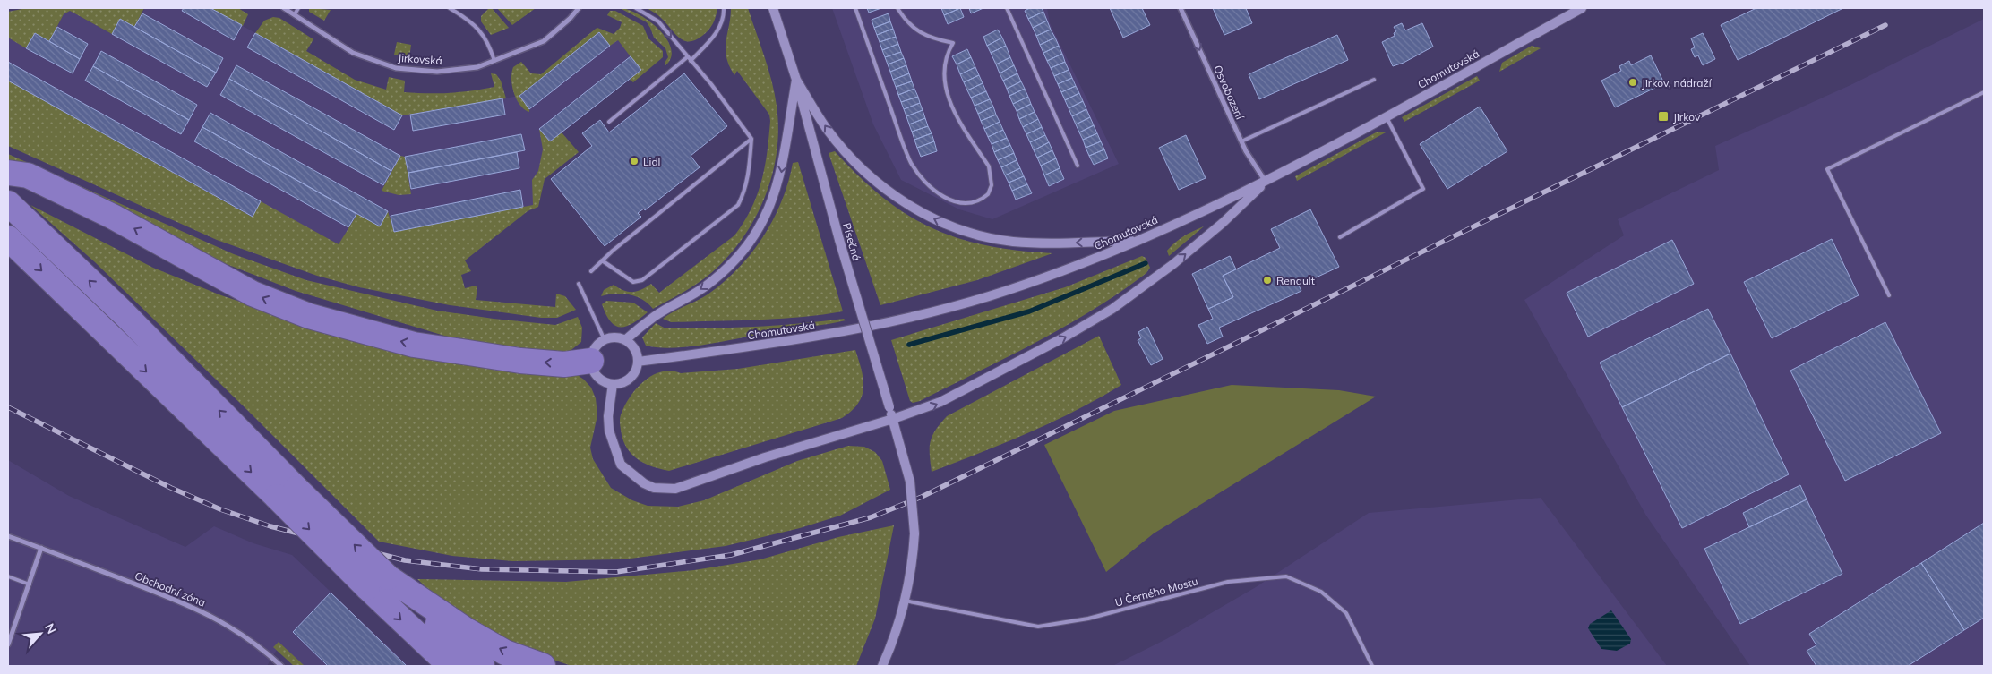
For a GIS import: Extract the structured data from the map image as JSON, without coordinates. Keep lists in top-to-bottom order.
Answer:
{
  "streets": {
    "street": [
      "Jirkovská",
      "Chomutovská",
      "Osvobození",
      "Písečná",
      "Obchodní zóna"
    ],
    "lane": ["U Černého Mostu"]
  },
  "crossings": [
    ["Chomutovská", "Osvobození"],
    ["Písečná", "U Černého Mostu"]
  ],
  "one_way": ["Osvobození"],
  "places": {
    "other": ["Jirkov, nádraží", "Lidl", "Renault"],
    "transit": ["Jirkov"]
  },
  "north": "top right"
}
